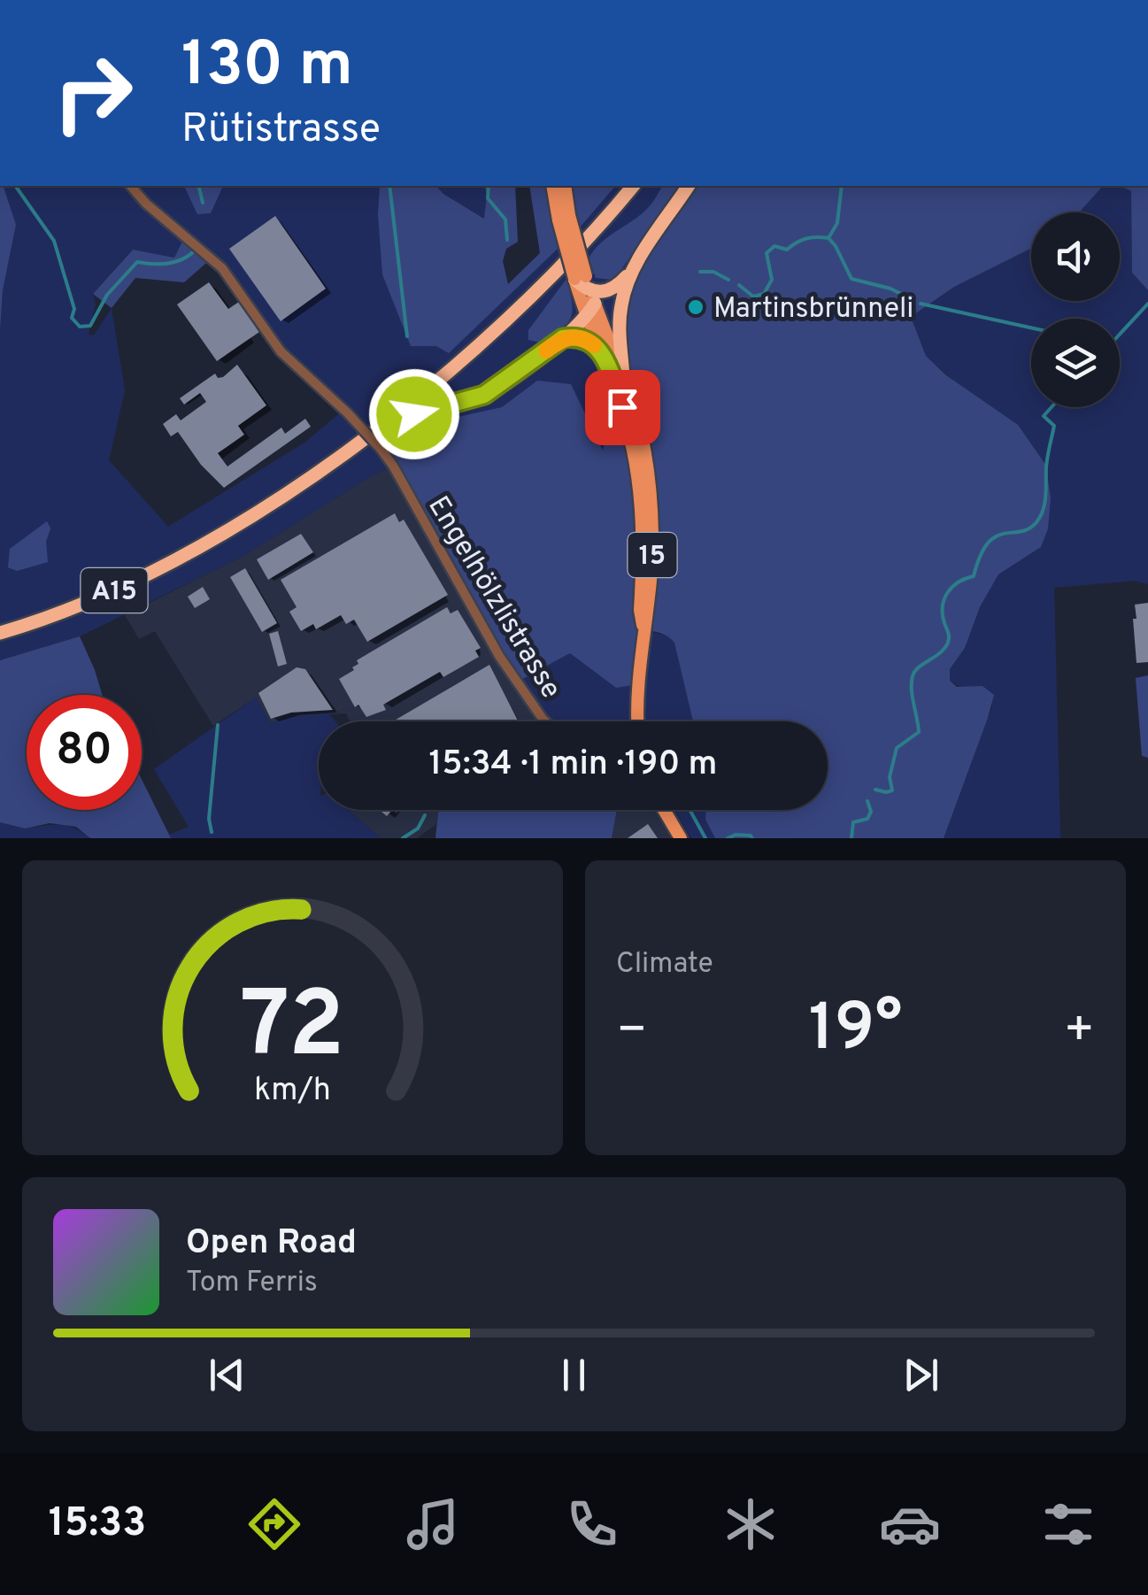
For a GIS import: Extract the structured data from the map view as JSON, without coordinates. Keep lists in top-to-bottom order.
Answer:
{
  "streets": {
    "highway": ["A15"],
    "main road": ["15"],
    "street": ["Engelhölzlistrasse"]
  },
  "places": ["Martinsbrünneli"],
  "page": {
    "turn": ["130 m", "Rütistrasse"],
    "limit": "80",
    "trip": "15:34 · 1 min · 190 m",
    "tile": "Climate",
    "heat": ["−", "19°", "+"],
    "song": ["Open Road", "Tom Ferris"],
    "tabs": "15:33",
    "gauge": ["72", "km/h"]
  }
}
